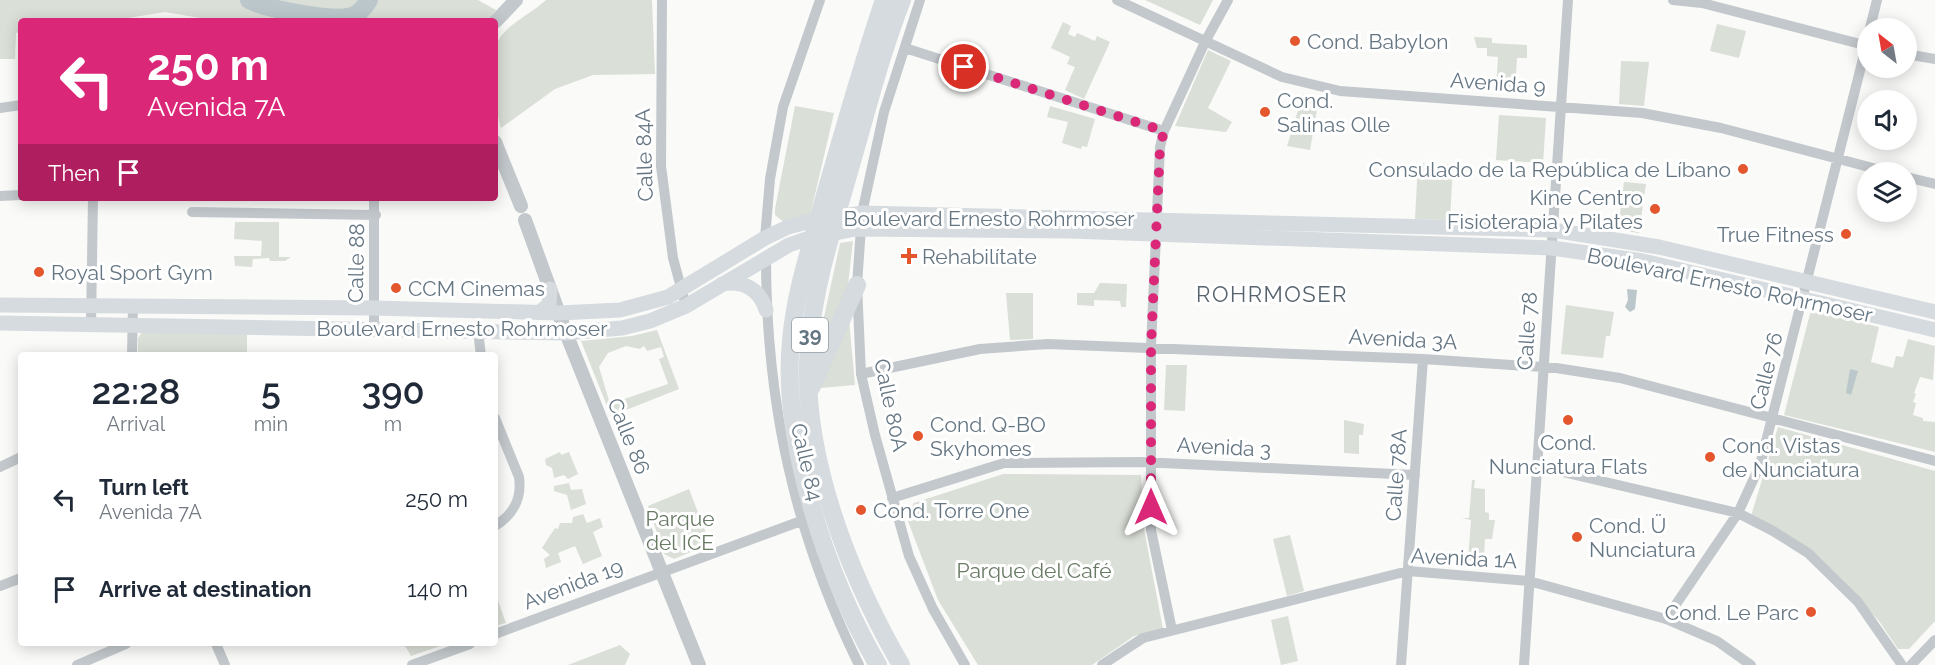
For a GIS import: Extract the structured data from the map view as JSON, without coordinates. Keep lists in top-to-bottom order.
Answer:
{
  "streets": {
    "highway": ["39"],
    "main road": ["Boulevard Ernesto Rohrmoser"],
    "street": [
      "Avenida 9",
      "Calle 84A",
      "Calle 88",
      "Calle 78",
      "Avenida 3A",
      "Calle 76",
      "Calle 80A",
      "Calle 86",
      "Avenida 3",
      "Calle 84",
      "Calle 78A",
      "Avenida 1A",
      "Avenida 19"
    ]
  },
  "crossings": [
    ["Avenida 9", "Calle 78"],
    ["Avenida 9", "Calle 76"],
    ["Calle 84A", "Boulevard Ernesto Rohrmoser"],
    ["Boulevard Ernesto Rohrmoser", "Calle 88"],
    ["Boulevard Ernesto Rohrmoser", "Calle 78"],
    ["Boulevard Ernesto Rohrmoser", "Calle 76"],
    ["Boulevard Ernesto Rohrmoser", "Calle 80A"],
    ["Boulevard Ernesto Rohrmoser", "Calle 86"],
    ["Boulevard Ernesto Rohrmoser", "Calle 84"],
    ["Calle 78", "Avenida 3A"],
    ["Calle 78", "Avenida 1A"],
    ["Avenida 3A", "Calle 76"],
    ["Avenida 3A", "Calle 80A"],
    ["Avenida 3A", "Calle 78A"],
    ["Calle 76", "Avenida 1A"],
    ["Calle 80A", "Avenida 3"],
    ["Calle 86", "Avenida 19"],
    ["Avenida 3", "Calle 78A"],
    ["Calle 84", "Avenida 19"],
    ["Calle 78A", "Avenida 1A"]
  ],
  "districts": ["ROHRMOSER"],
  "parks": ["Parque del ICE", "Parque del Café"],
  "places": {
    "other": [
      "Cond. Babylon",
      "Cond. Salinas Olle",
      "Consulado de la República de Líbano",
      "Kine Centro Fisioterapia y Pilates",
      "True Fitness",
      "Royal Sport Gym",
      "CCM Cinemas",
      "Cond. Nunciatura Flats",
      "Cond. Q-BO Skyhomes",
      "Cond. Vistas de Nunciatura",
      "Cond. Torre One",
      "Cond. Ü Nunciatura",
      "Cond. Le Parc"
    ],
    "health": ["Rehabilítate"]
  },
  "north": "top left",
  "page": {
    "turn": ["250 m", "Avenida 7A"],
    "then": "Then",
    "eta": [
      "22:28",
      "Arrival",
      "5",
      "min",
      "390",
      "m"
    ],
    "list": [
      {
        "name": "Turn left",
        "note": "Avenida 7A",
        "value": "250 m"
      },
      {
        "name": "Arrive at destination",
        "value": "140 m"
      }
    ]
  }
}
